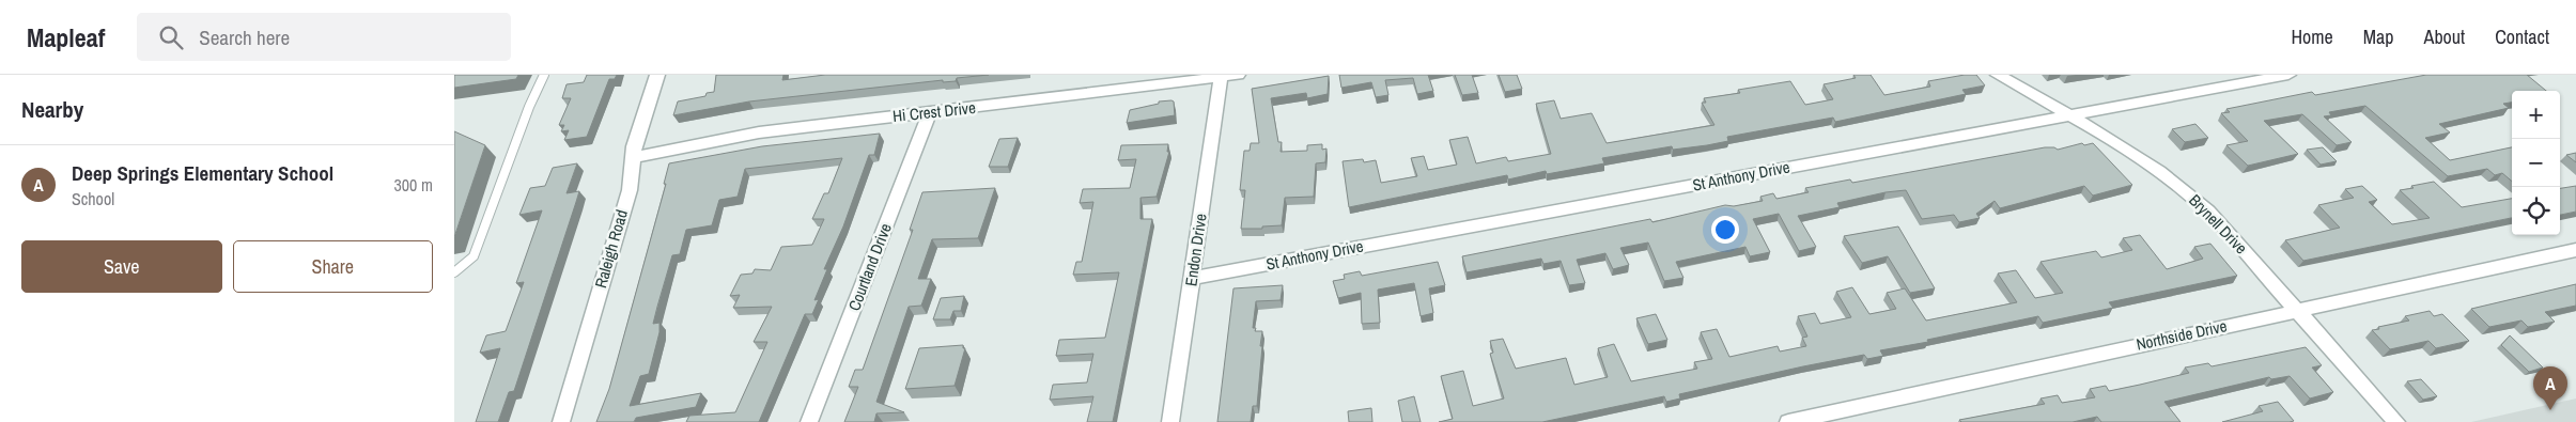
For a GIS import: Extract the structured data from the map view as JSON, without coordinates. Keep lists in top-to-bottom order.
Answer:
{
  "streets": {
    "street": [
      "Hi Crest Drive",
      "St Anthony Drive",
      "Brynell Drive",
      "Raleigh Road",
      "Endon Drive",
      "Courtland Drive",
      "Northside Drive"
    ]
  },
  "crossings": [
    ["Hi Crest Drive", "Raleigh Road"],
    ["Hi Crest Drive", "Endon Drive"],
    ["Hi Crest Drive", "Courtland Drive"],
    ["St Anthony Drive", "Brynell Drive"],
    ["St Anthony Drive", "Endon Drive"],
    ["Brynell Drive", "Northside Drive"]
  ],
  "page": {
    "header": "Mapleaf",
    "search": "Search here",
    "nav": [
      "Home",
      "Map",
      "About",
      "Contact"
    ],
    "heading": "Nearby",
    "map_buttons": ["+", "−"],
    "list": [
      {
        "mark": "A",
        "name": "Deep Springs Elementary School",
        "note": "School",
        "value": "300 m"
      }
    ],
    "buttons": ["Save", "Share"],
    "pins": "A"
  }
}
